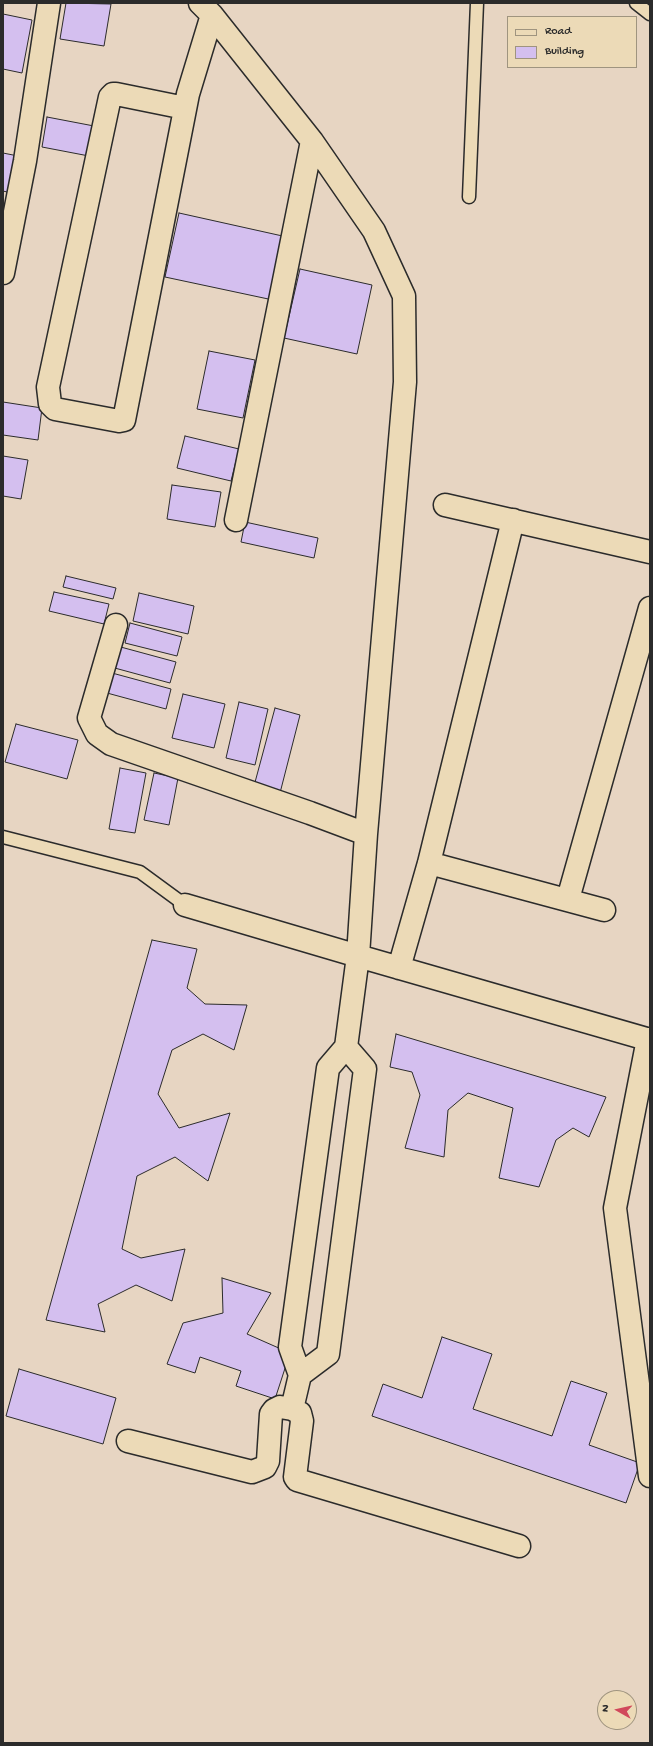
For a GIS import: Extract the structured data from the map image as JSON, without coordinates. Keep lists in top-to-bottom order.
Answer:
{
  "legend": ["Road", "Building"],
  "north": "left"
}
